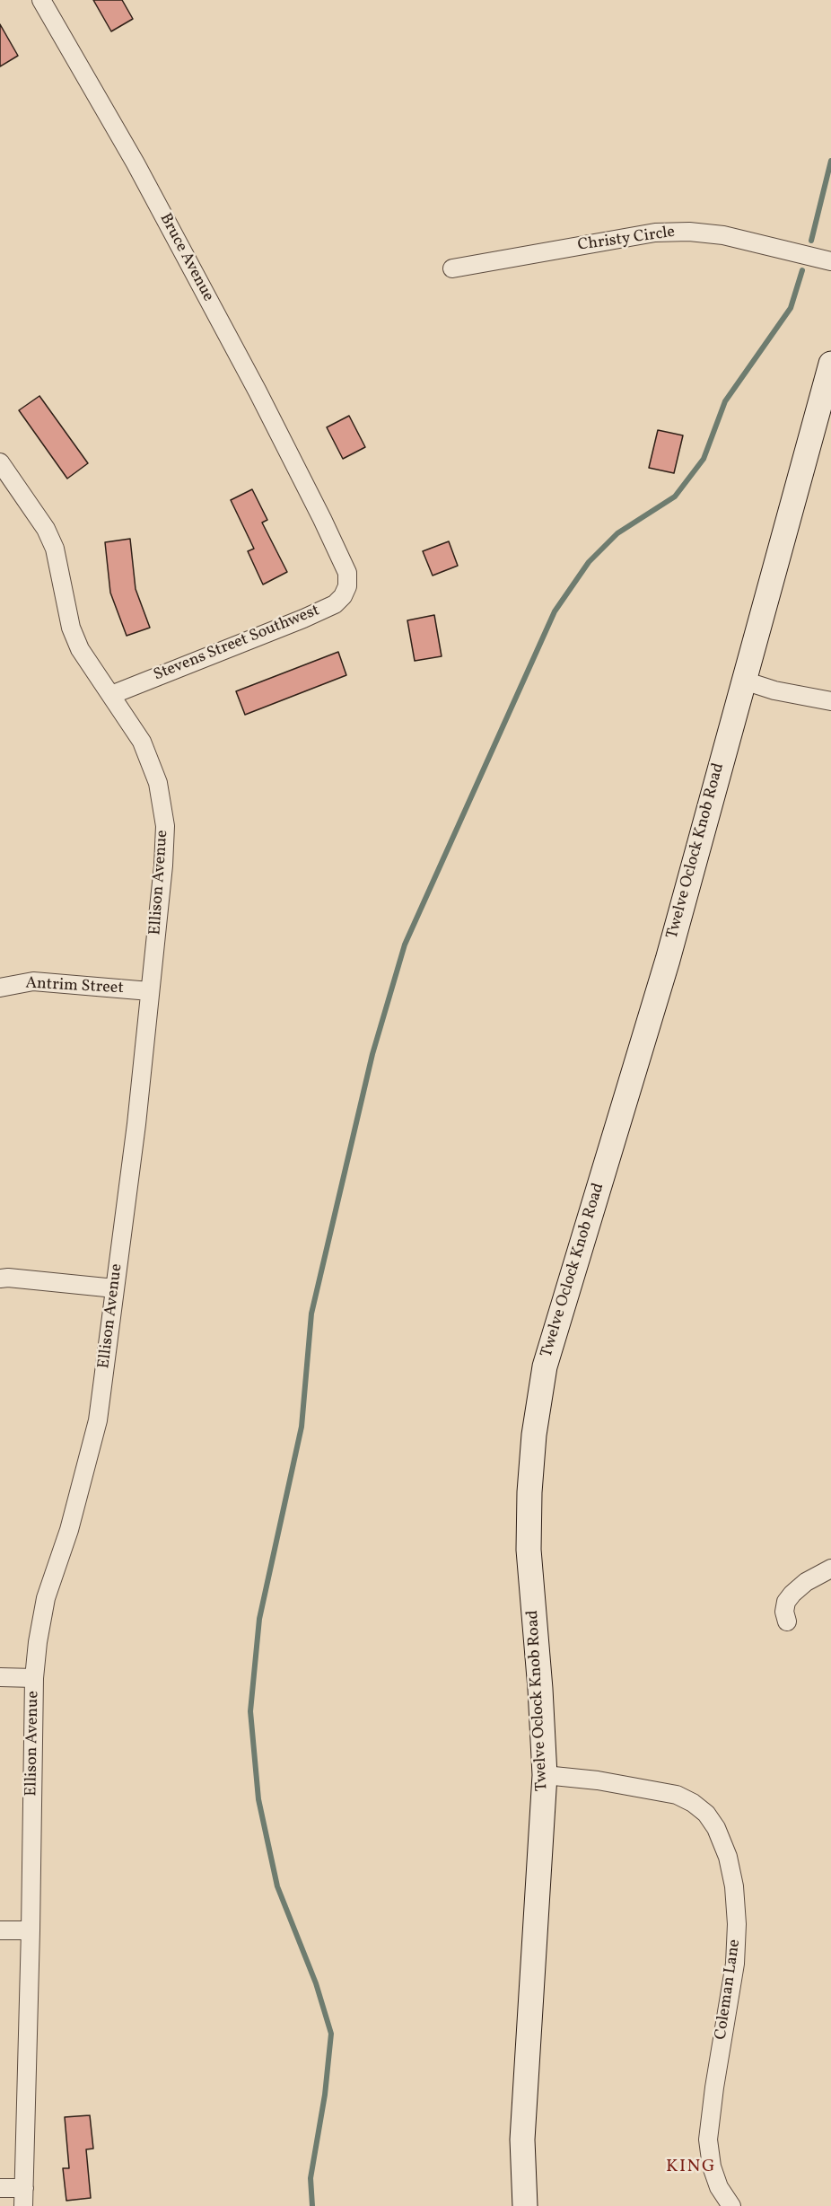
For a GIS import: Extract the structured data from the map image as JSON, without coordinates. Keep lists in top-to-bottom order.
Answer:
{
  "streets": {
    "street": [
      "Christy Circle",
      "Bruce Avenue",
      "Stevens Street Southwest",
      "Twelve Oclock Knob Road",
      "Ellison Avenue",
      "Antrim Street",
      "Coleman Lane"
    ]
  },
  "crossings": [
    ["Bruce Avenue", "Stevens Street Southwest"],
    ["Stevens Street Southwest", "Ellison Avenue"],
    ["Twelve Oclock Knob Road", "Coleman Lane"],
    ["Ellison Avenue", "Antrim Street"]
  ],
  "districts": ["KING"]
}
